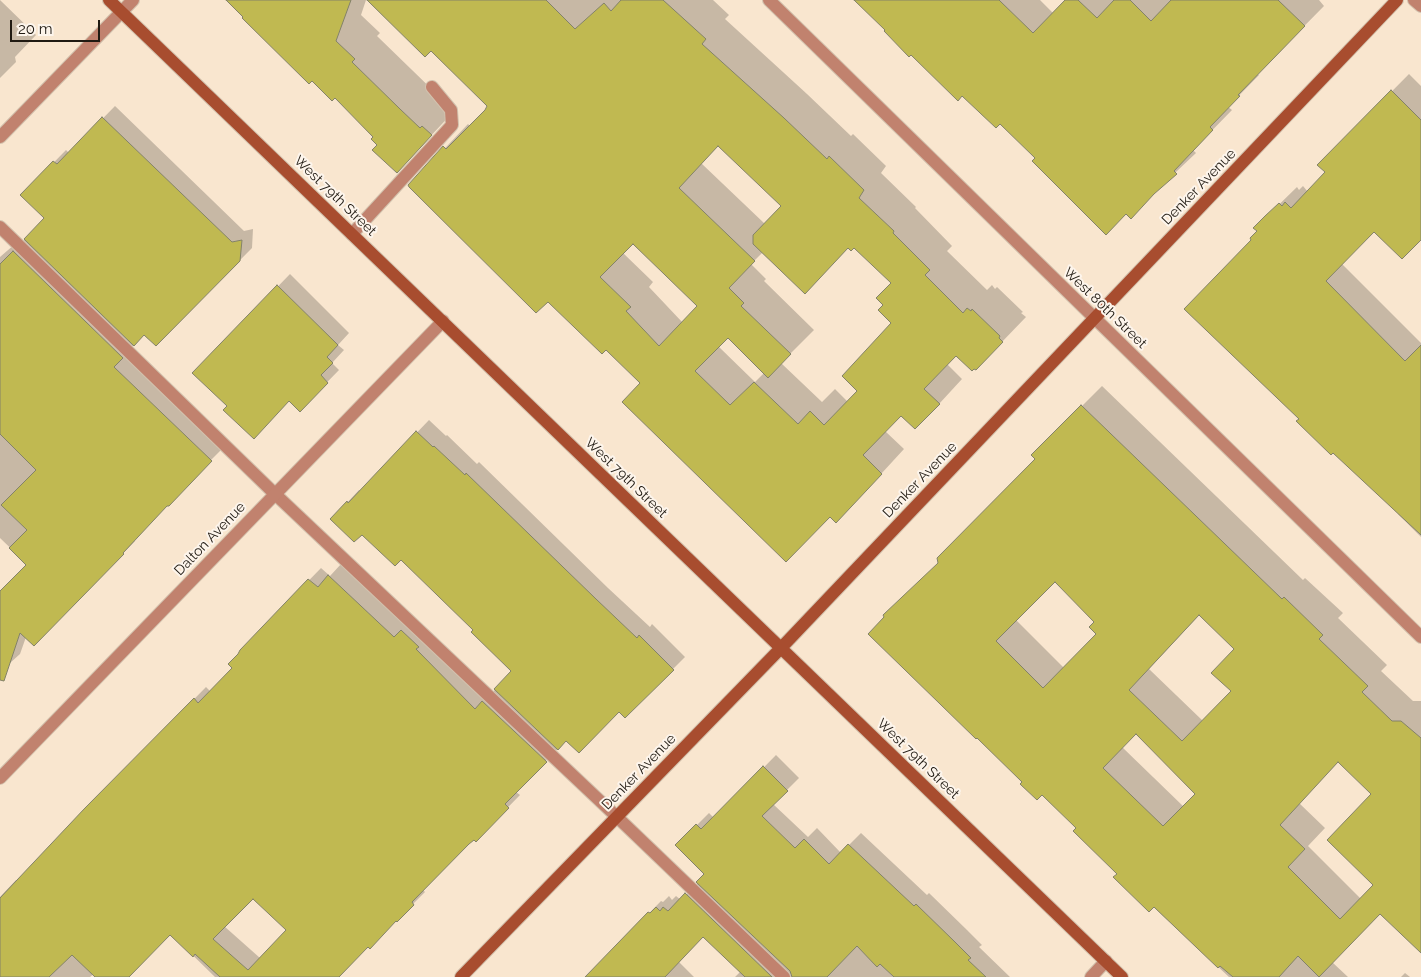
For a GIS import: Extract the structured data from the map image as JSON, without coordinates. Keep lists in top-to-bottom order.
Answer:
{
  "streets": {
    "street": [
      "Denker Avenue",
      "West 79th Street",
      "West 80th Street",
      "Dalton Avenue"
    ]
  },
  "crossings": [
    ["Denker Avenue", "West 79th Street"],
    ["Denker Avenue", "West 80th Street"],
    ["West 79th Street", "Dalton Avenue"]
  ],
  "scale_bar": "20 m"
}
